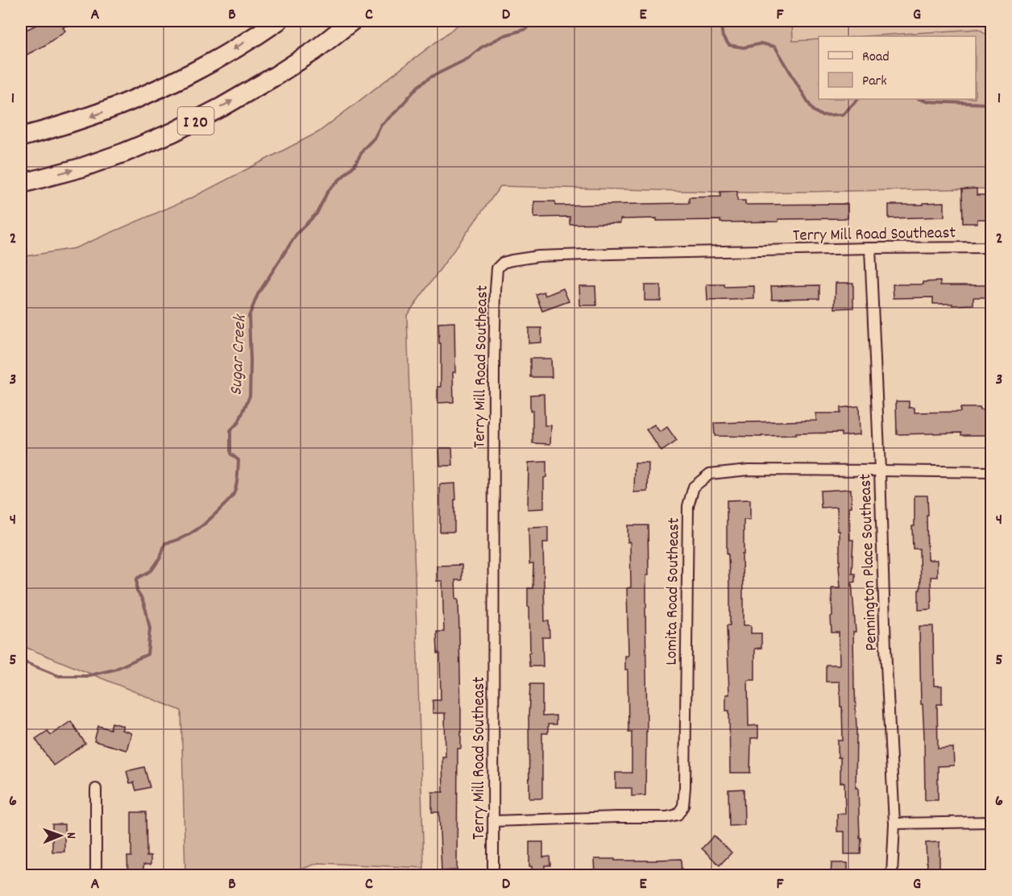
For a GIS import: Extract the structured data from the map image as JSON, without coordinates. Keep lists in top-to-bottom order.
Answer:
{
  "streets": {
    "highway": ["I 20"],
    "street": ["Terry Mill Road Southeast", "Pennington Place Southeast", "Lomita Road Southeast"]
  },
  "crossings": [
    ["Terry Mill Road Southeast", "Pennington Place Southeast"],
    ["Terry Mill Road Southeast", "Lomita Road Southeast"],
    ["Pennington Place Southeast", "Lomita Road Southeast"]
  ],
  "water": ["Sugar Creek"],
  "legend": ["Road", "Park"],
  "north": "right",
  "grid": {
    "columns": [
      "A",
      "B",
      "C",
      "D",
      "E",
      "F",
      "G"
    ],
    "rows": [
      "1",
      "2",
      "3",
      "4",
      "5",
      "6"
    ]
  }
}
